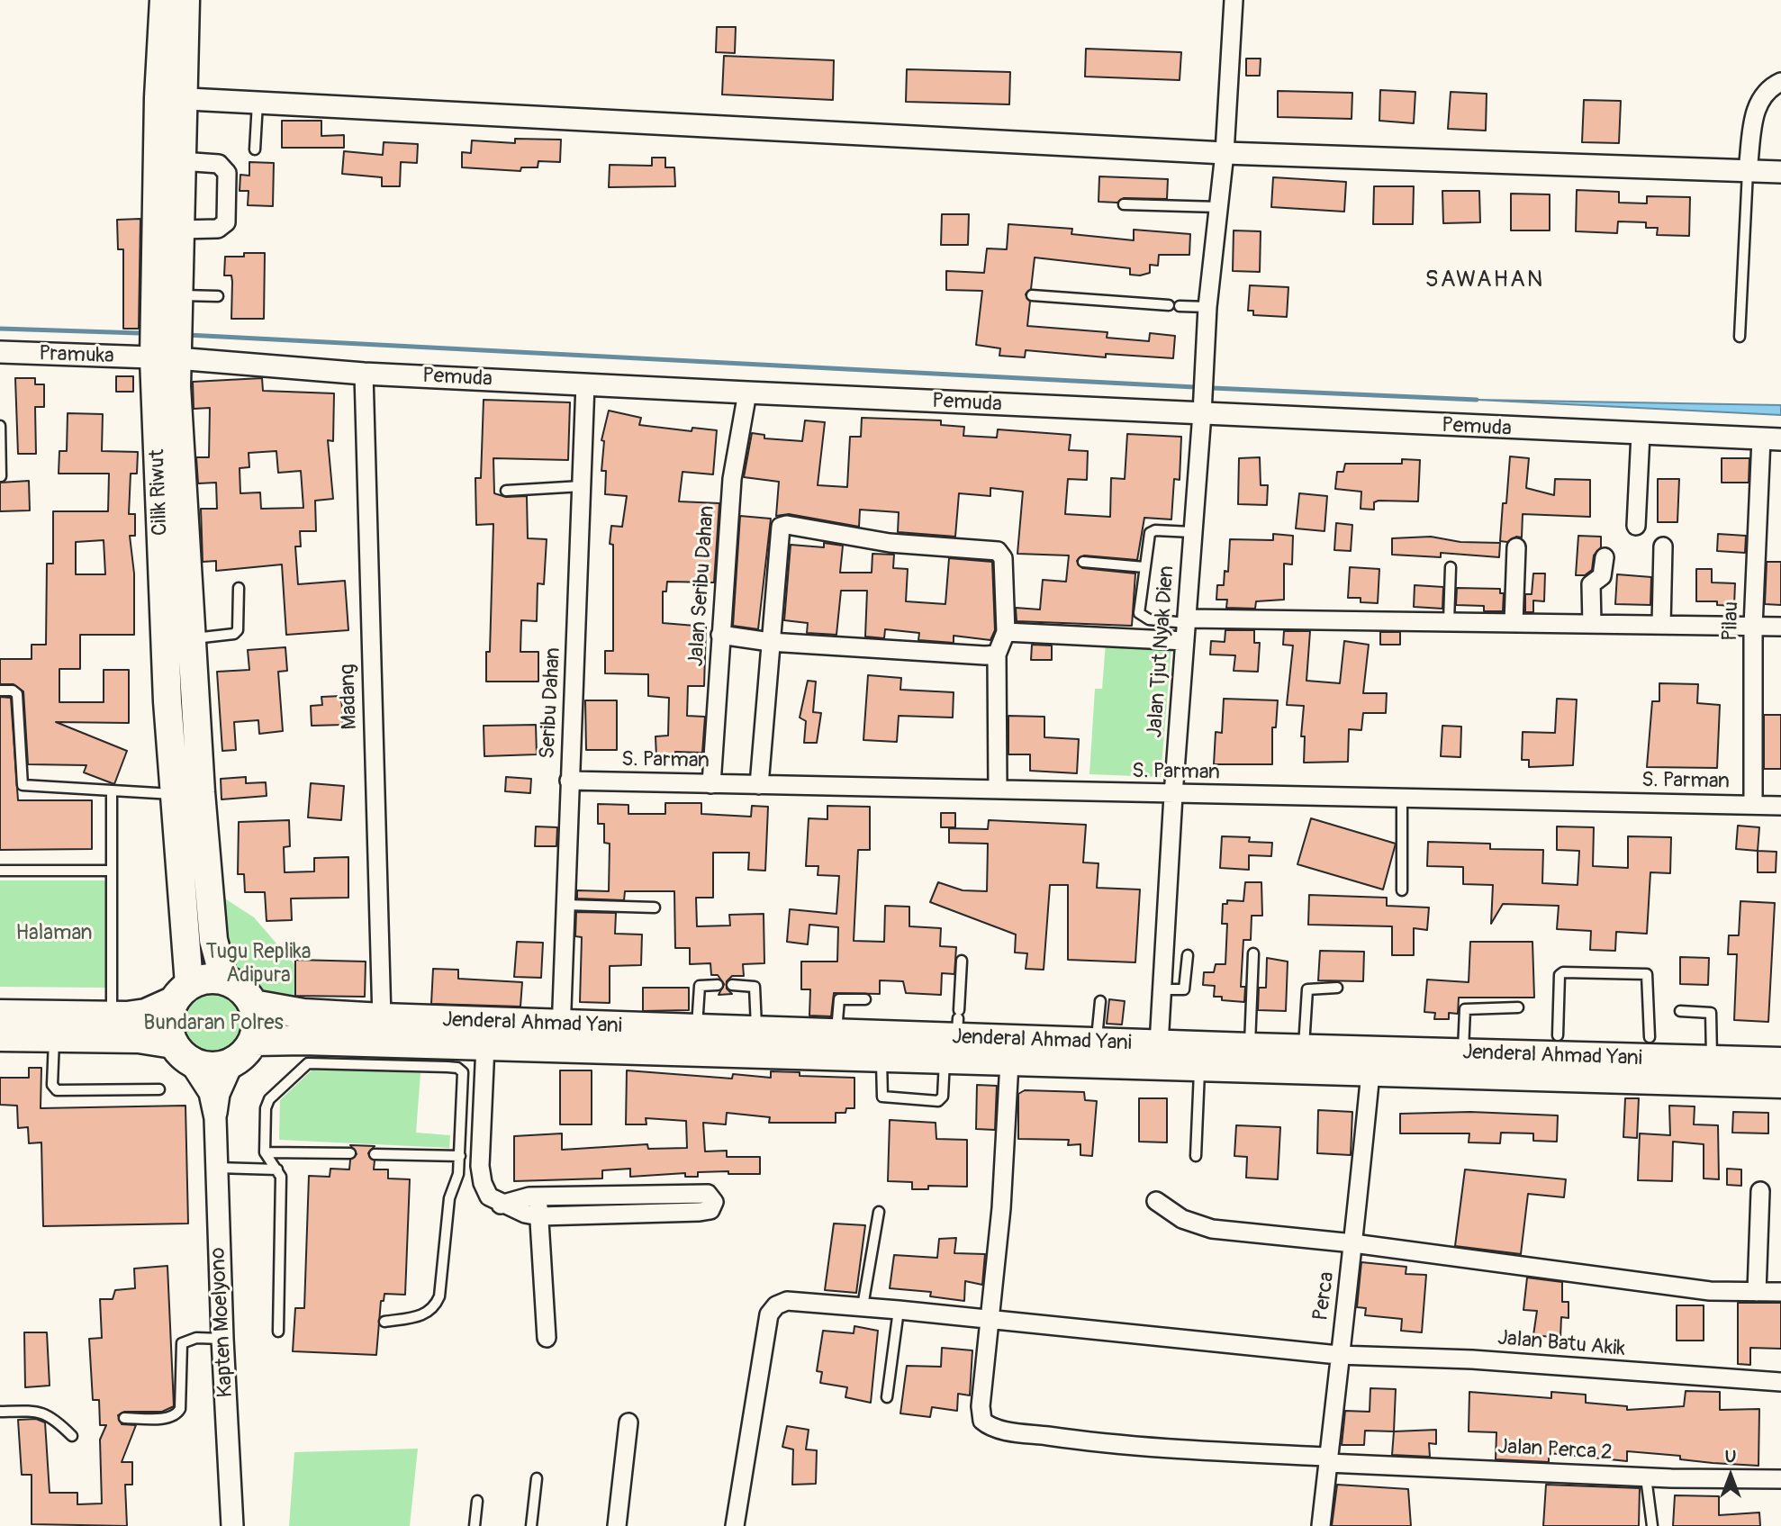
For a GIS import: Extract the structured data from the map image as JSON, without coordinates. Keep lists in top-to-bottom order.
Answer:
{
  "streets": {
    "highway": ["Jenderal Ahmad Yani"],
    "main road": ["Cilik Riwut"],
    "street": [
      "Pramuka",
      "Pemuda",
      "Jalan Seribu Dahan",
      "Pilau",
      "Jalan Tjut Nyak Dien",
      "Madang",
      "Seribu Dahan",
      "S. Parman",
      "Perca",
      "Kapten Moelyono",
      "Jalan Batu Akik",
      "Jalan Perca 2"
    ]
  },
  "crossings": [
    ["Pramuka", "Pemuda"],
    ["Pramuka", "Cilik Riwut"],
    ["Pemuda", "Cilik Riwut"],
    ["Pemuda", "Jalan Seribu Dahan"],
    ["Pemuda", "Pilau"],
    ["Pemuda", "Jalan Tjut Nyak Dien"],
    ["Pemuda", "Madang"],
    ["Pemuda", "Seribu Dahan"],
    ["Jalan Seribu Dahan", "S. Parman"],
    ["Pilau", "S. Parman"],
    ["Jalan Tjut Nyak Dien", "S. Parman"],
    ["Jalan Tjut Nyak Dien", "Jenderal Ahmad Yani"],
    ["Madang", "Jenderal Ahmad Yani"],
    ["Seribu Dahan", "S. Parman"],
    ["Seribu Dahan", "Jenderal Ahmad Yani"],
    ["Jenderal Ahmad Yani", "Perca"],
    ["Perca", "Jalan Batu Akik"],
    ["Perca", "Jalan Perca 2"],
    ["Jalan Batu Akik", "Jalan Perca 2"]
  ],
  "districts": ["SAWAHAN"],
  "parks": ["Halaman", "Tugu Replika Adipura", "Bundaran Polres"],
  "north": "top"
}
